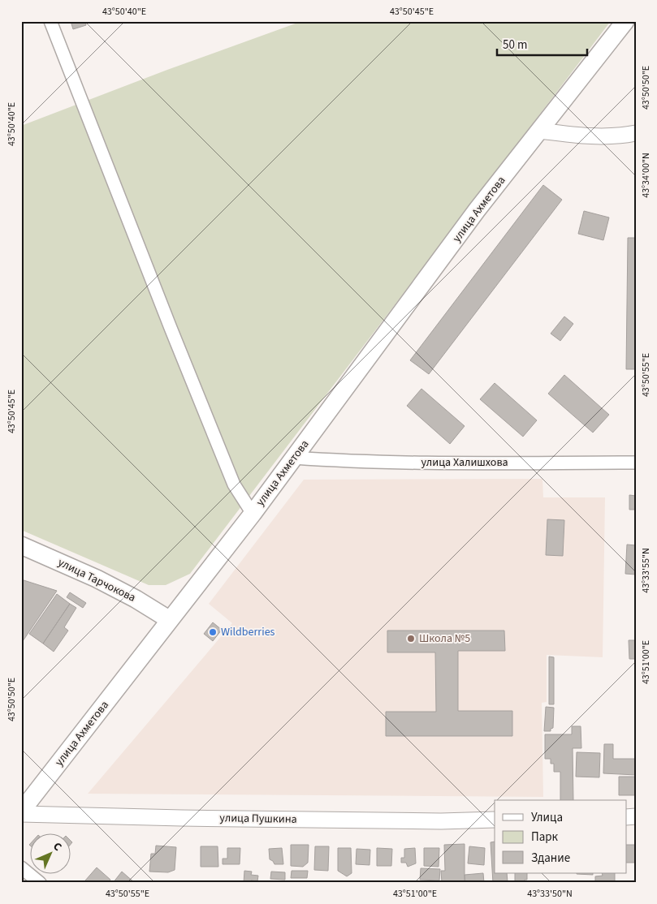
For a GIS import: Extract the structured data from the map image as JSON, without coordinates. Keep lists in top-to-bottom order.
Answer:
{
  "streets": {
    "main road": ["улица Ахметова", "улица Тарчокова"],
    "street": ["улица Халишхова", "улица Пушкина"]
  },
  "crossings": [
    ["улица Ахметова", "улица Халишхова"],
    ["улица Ахметова", "улица Тарчокова"],
    ["улица Ахметова", "улица Пушкина"]
  ],
  "places": ["Wildberries", "Школа №5"],
  "legend": ["Улица", "Парк", "Здание"],
  "scale_bar": "50 m",
  "north": "top right",
  "coordinates": [
    "43°50'40\"E",
    "43°50'45\"E",
    "43°50'50\"E",
    "43°34'00\"N",
    "43°50'55\"E",
    "43°33'55\"N",
    "43°51'00\"E",
    "43°33'50\"N"
  ]
}
